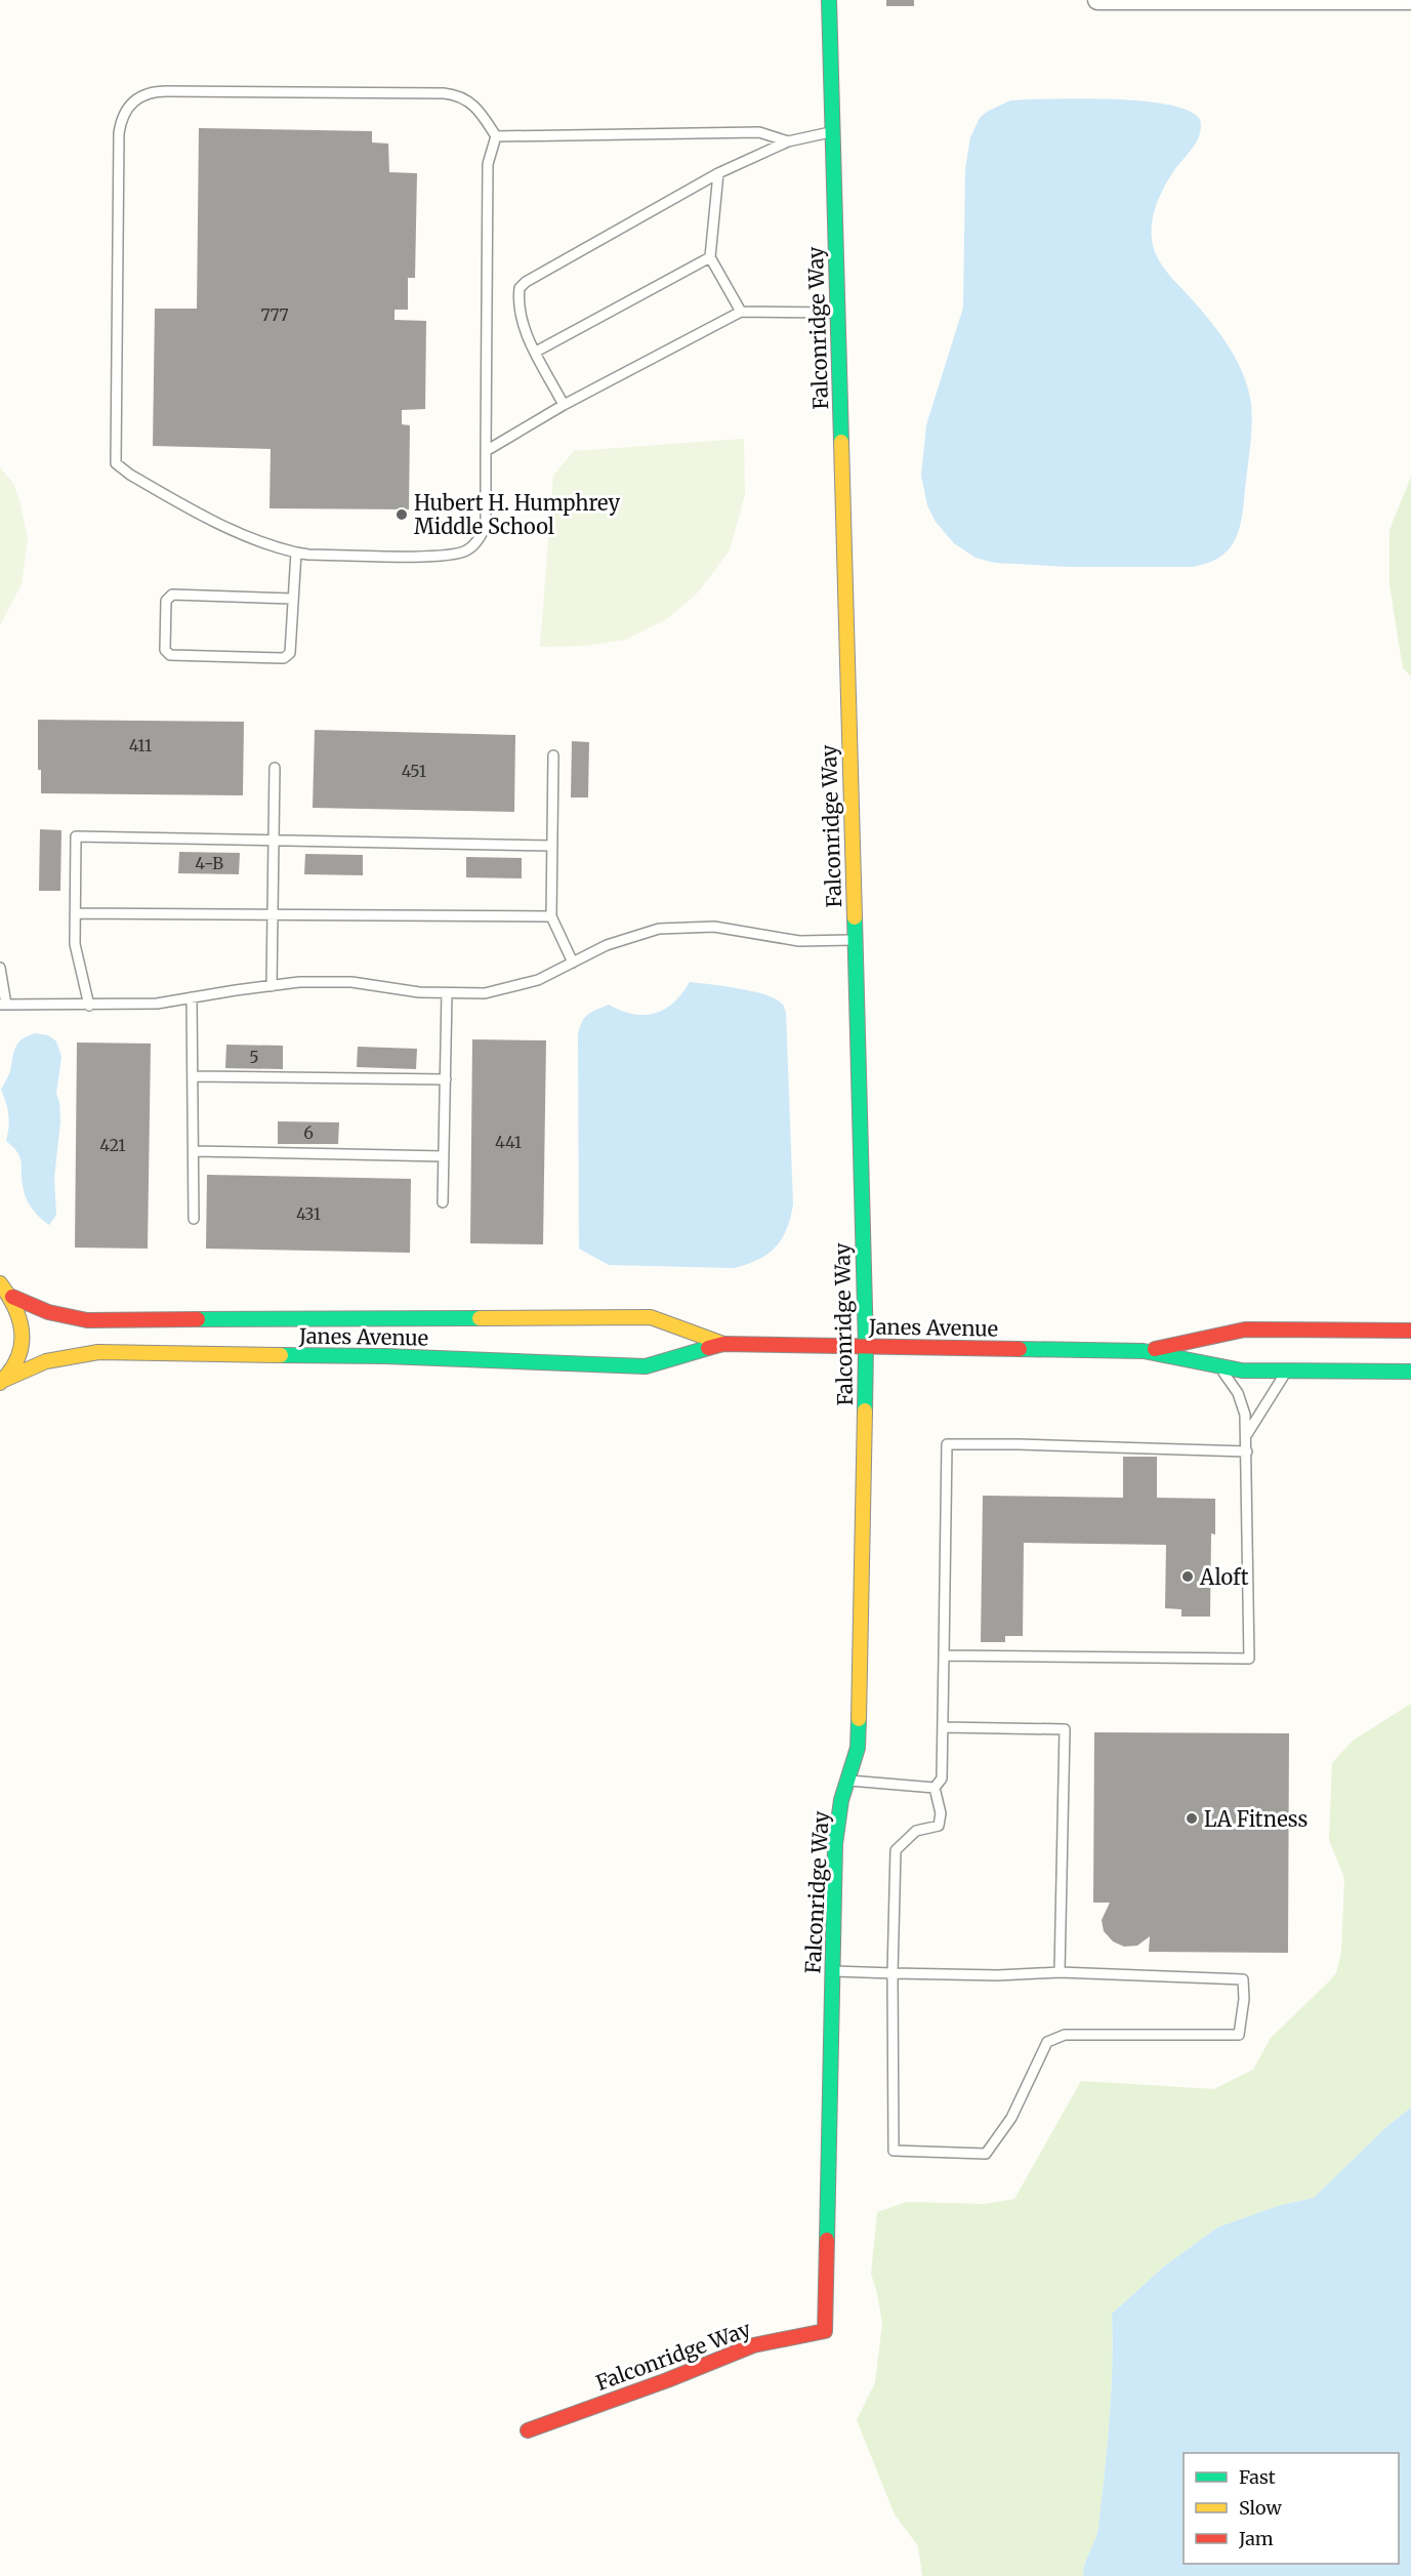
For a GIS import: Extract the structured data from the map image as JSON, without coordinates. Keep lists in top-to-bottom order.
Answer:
{
  "streets": {
    "street": ["Falconridge Way", "Janes Avenue"]
  },
  "crossings": [
    ["Falconridge Way", "Janes Avenue"]
  ],
  "places": ["Hubert H. Humphrey Middle School", "Aloft", "LA Fitness"],
  "house_numbers": [
    "777",
    "411",
    "451",
    "4-B",
    "5",
    "6",
    "441",
    "421",
    "431"
  ],
  "legend": ["Fast", "Slow", "Jam"]
}
